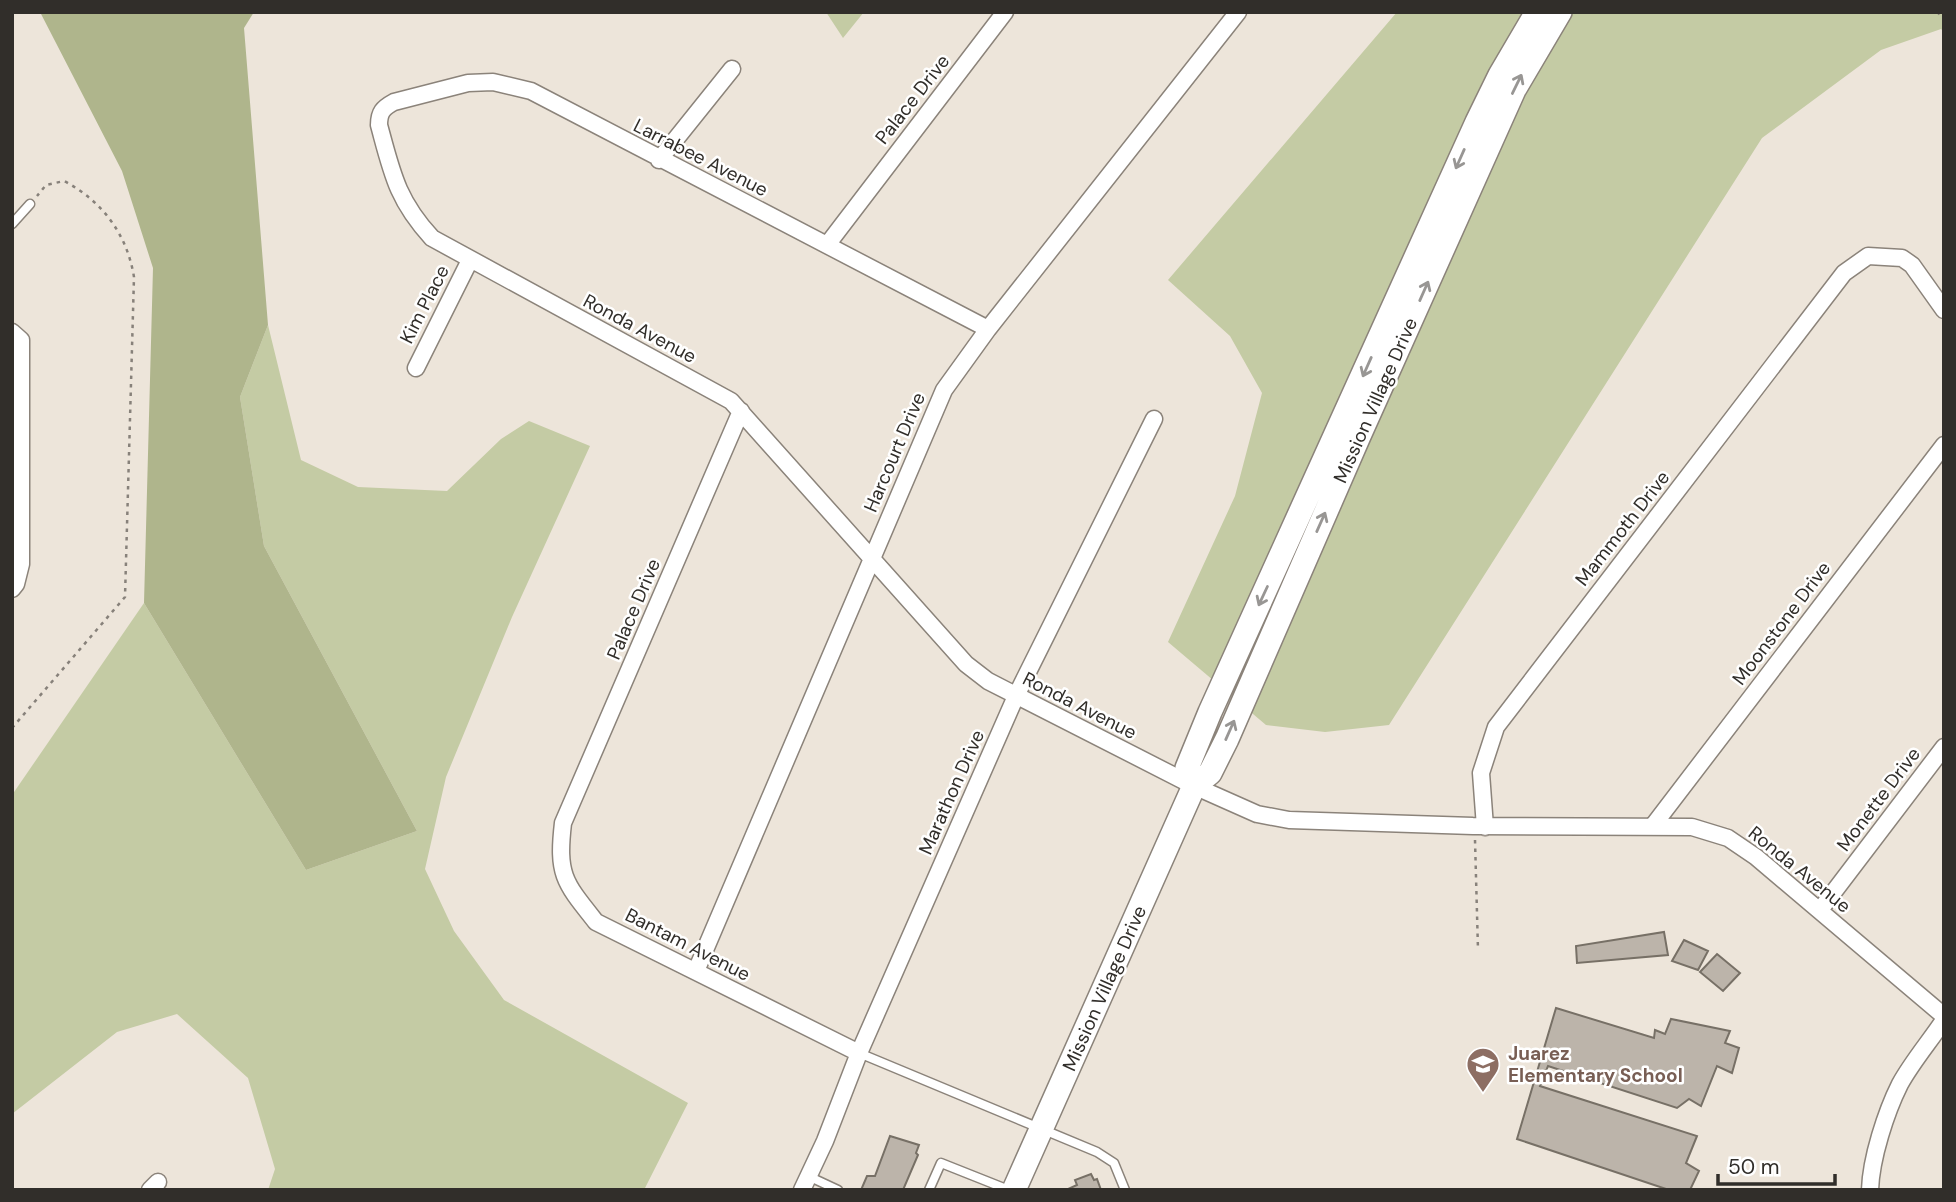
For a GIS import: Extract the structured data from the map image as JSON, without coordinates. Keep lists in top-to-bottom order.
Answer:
{
  "streets": {
    "main road": ["Mission Village Drive"],
    "street": [
      "Palace Drive",
      "Larrabee Avenue",
      "Kim Place",
      "Ronda Avenue",
      "Harcourt Drive",
      "Mammoth Drive",
      "Moonstone Drive",
      "Marathon Drive",
      "Monette Drive",
      "Bantam Avenue"
    ]
  },
  "crossings": [
    ["Palace Drive", "Larrabee Avenue"],
    ["Palace Drive", "Ronda Avenue"],
    ["Palace Drive", "Bantam Avenue"],
    ["Larrabee Avenue", "Ronda Avenue"],
    ["Larrabee Avenue", "Harcourt Drive"],
    ["Kim Place", "Ronda Avenue"],
    ["Ronda Avenue", "Mission Village Drive"],
    ["Ronda Avenue", "Harcourt Drive"],
    ["Ronda Avenue", "Mammoth Drive"],
    ["Ronda Avenue", "Moonstone Drive"],
    ["Ronda Avenue", "Marathon Drive"],
    ["Ronda Avenue", "Monette Drive"],
    ["Harcourt Drive", "Bantam Avenue"],
    ["Marathon Drive", "Bantam Avenue"]
  ],
  "places": {
    "school or university": ["Juarez Elementary School"]
  },
  "scale_bar": "50 m"
}
